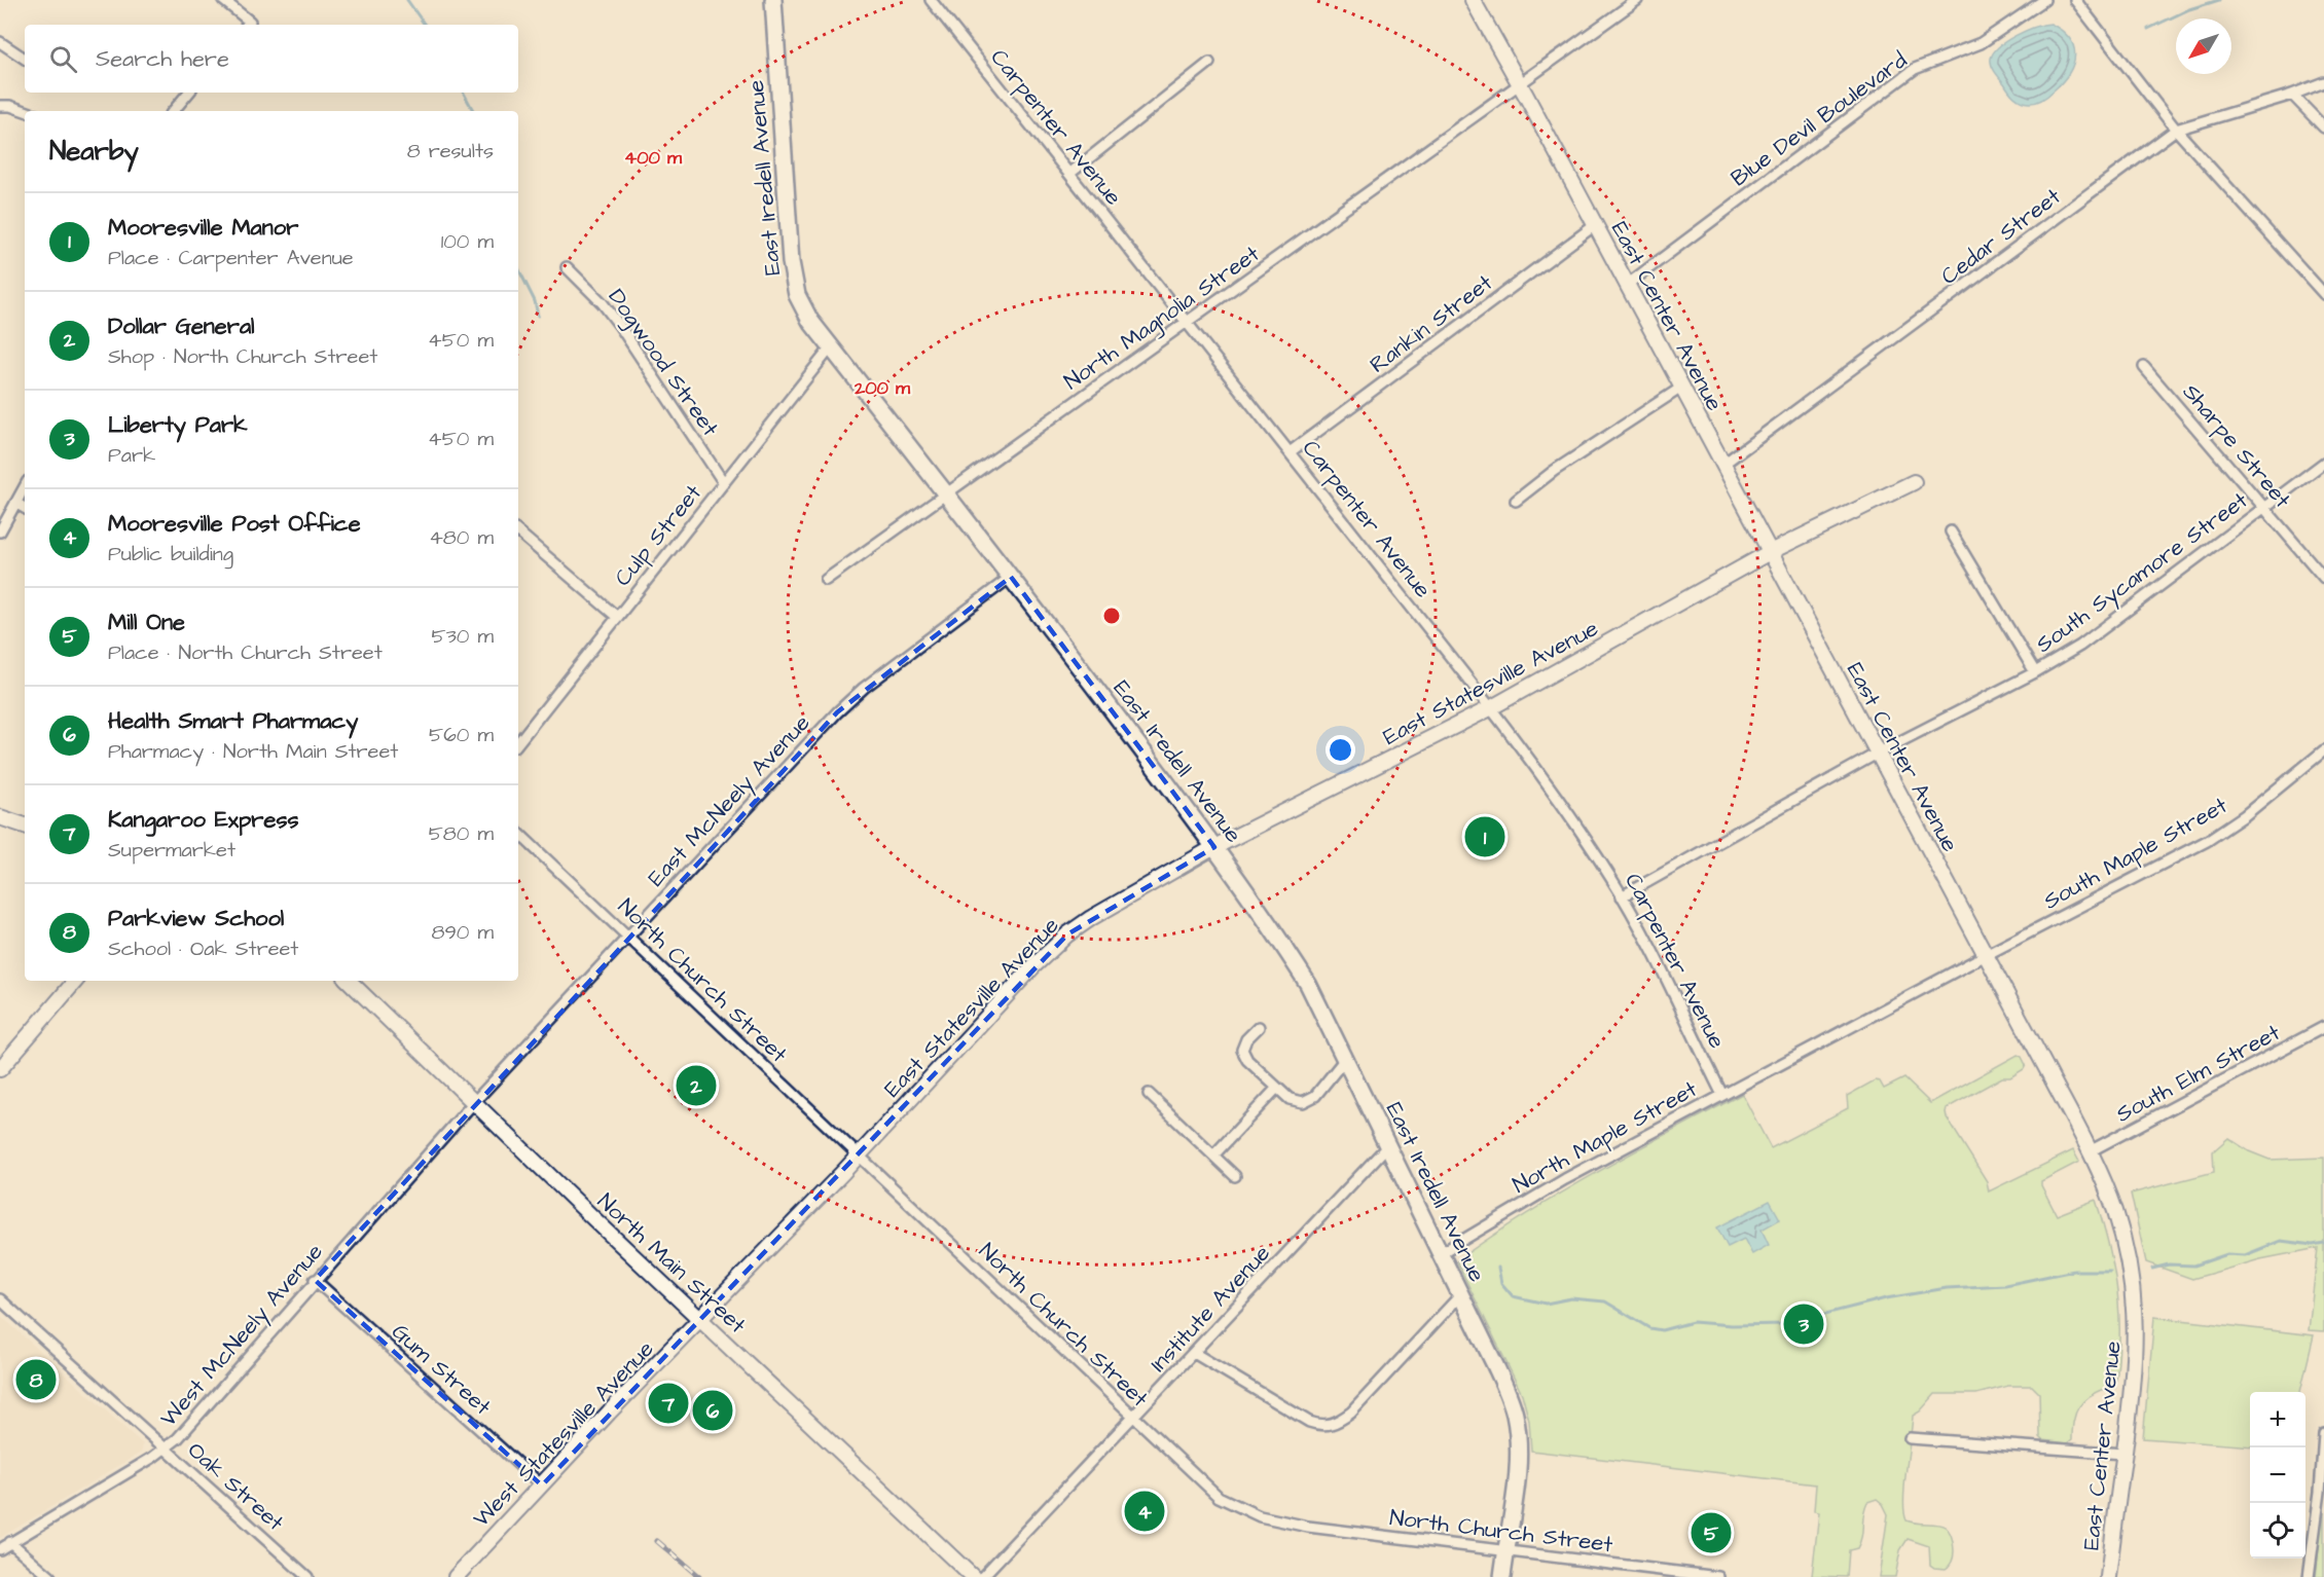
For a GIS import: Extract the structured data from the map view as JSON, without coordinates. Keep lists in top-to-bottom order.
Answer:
{
  "streets": {
    "main road": ["East Iredell Avenue"],
    "street": [
      "Blue Devil Boulevard",
      "Carpenter Avenue",
      "Cedar Street",
      "East Center Avenue",
      "North Magnolia Street",
      "Rankin Street",
      "Dogwood Street",
      "Sharpe Street",
      "Culp Street",
      "South Sycamore Street",
      "East Statesville Avenue",
      "East McNeely Avenue",
      "South Maple Street",
      "North Church Street",
      "South Elm Street",
      "North Maple Street",
      "North Main Street",
      "Institute Avenue",
      "West McNeely Avenue",
      "Gum Street",
      "West Statesville Avenue",
      "Oak Street"
    ]
  },
  "crossings": [
    ["Blue Devil Boulevard", "East Center Avenue"],
    ["Carpenter Avenue", "North Magnolia Street"],
    ["Carpenter Avenue", "Rankin Street"],
    ["Carpenter Avenue", "South Sycamore Street"],
    ["Carpenter Avenue", "East Statesville Avenue"],
    ["Carpenter Avenue", "North Maple Street"],
    ["East Iredell Avenue", "North Magnolia Street"],
    ["East Iredell Avenue", "Culp Street"],
    ["East Iredell Avenue", "East Statesville Avenue"],
    ["East Iredell Avenue", "East McNeely Avenue"],
    ["East Iredell Avenue", "North Church Street"],
    ["East Iredell Avenue", "North Maple Street"],
    ["East Iredell Avenue", "Institute Avenue"],
    ["Cedar Street", "East Center Avenue"],
    ["East Center Avenue", "North Magnolia Street"],
    ["East Center Avenue", "Rankin Street"],
    ["East Center Avenue", "South Sycamore Street"],
    ["East Center Avenue", "East Statesville Avenue"],
    ["East Center Avenue", "South Maple Street"],
    ["East Center Avenue", "South Elm Street"],
    ["East Center Avenue", "North Maple Street"],
    ["Dogwood Street", "Culp Street"],
    ["Sharpe Street", "South Sycamore Street"],
    ["East Statesville Avenue", "North Church Street"],
    ["East Statesville Avenue", "North Main Street"],
    ["East Statesville Avenue", "West Statesville Avenue"],
    ["East McNeely Avenue", "North Church Street"],
    ["East McNeely Avenue", "North Main Street"],
    ["East McNeely Avenue", "West McNeely Avenue"],
    ["South Maple Street", "North Maple Street"],
    ["North Church Street", "Institute Avenue"],
    ["North Main Street", "West McNeely Avenue"],
    ["North Main Street", "West Statesville Avenue"],
    ["West McNeely Avenue", "Gum Street"],
    ["West McNeely Avenue", "Oak Street"],
    ["Gum Street", "West Statesville Avenue"]
  ],
  "north": "bottom left",
  "page": {
    "search": "Search here",
    "heading": ["Nearby", "8 results"],
    "list": [
      {
        "mark": "1",
        "name": "Mooresville Manor",
        "note": "Place · Carpenter Avenue",
        "value": "100 m"
      },
      {
        "mark": "2",
        "name": "Dollar General",
        "note": "Shop · North Church Street",
        "value": "450 m"
      },
      {
        "mark": "3",
        "name": "Liberty Park",
        "note": "Park",
        "value": "450 m"
      },
      {
        "mark": "4",
        "name": "Mooresville Post Office",
        "note": "Public building",
        "value": "480 m"
      },
      {
        "mark": "5",
        "name": "Mill One",
        "note": "Place · North Church Street",
        "value": "530 m"
      },
      {
        "mark": "6",
        "name": "Health Smart Pharmacy",
        "note": "Pharmacy · North Main Street",
        "value": "560 m"
      },
      {
        "mark": "7",
        "name": "Kangaroo Express",
        "note": "Supermarket",
        "value": "580 m"
      },
      {
        "mark": "8",
        "name": "Parkview School",
        "note": "School · Oak Street",
        "value": "890 m"
      }
    ],
    "pins": [
      "1",
      "2",
      "3",
      "8",
      "7",
      "6",
      "4",
      "5"
    ],
    "map_buttons": ["+", "−"]
  },
  "rings": ["400 m", "200 m"]
}
